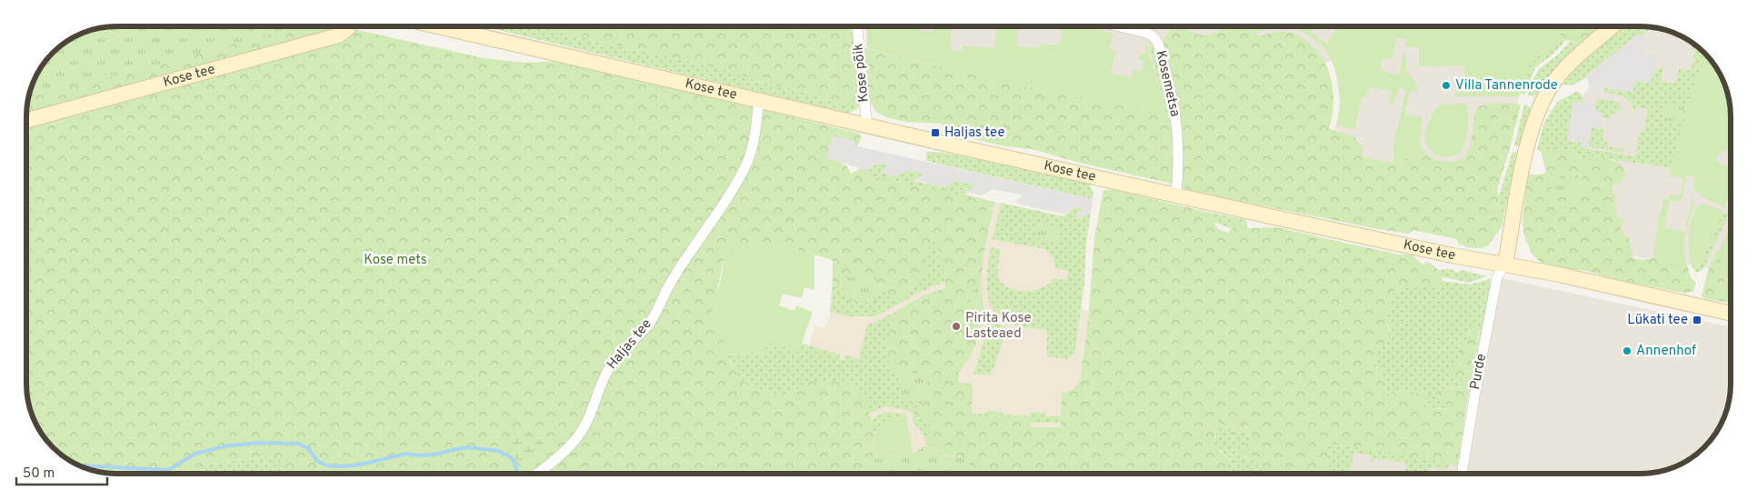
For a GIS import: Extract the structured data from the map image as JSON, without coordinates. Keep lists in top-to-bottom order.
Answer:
{
  "streets": {
    "main road": ["Kose tee"],
    "street": [
      "Kose põik",
      "Kosemetsa",
      "Haljas tee",
      "Purde"
    ]
  },
  "crossings": [
    ["Kose põik", "Kose tee"],
    ["Kose tee", "Kosemetsa"],
    ["Kose tee", "Haljas tee"],
    ["Kose tee", "Purde"]
  ],
  "parks": ["Kose mets"],
  "places": {
    "other": ["Villa Tannenrode", "Pirita Kose Lasteaed", "Annenhof"],
    "transit": ["Haljas tee", "Lükati tee"]
  },
  "scale_bar": "50 m"
}
